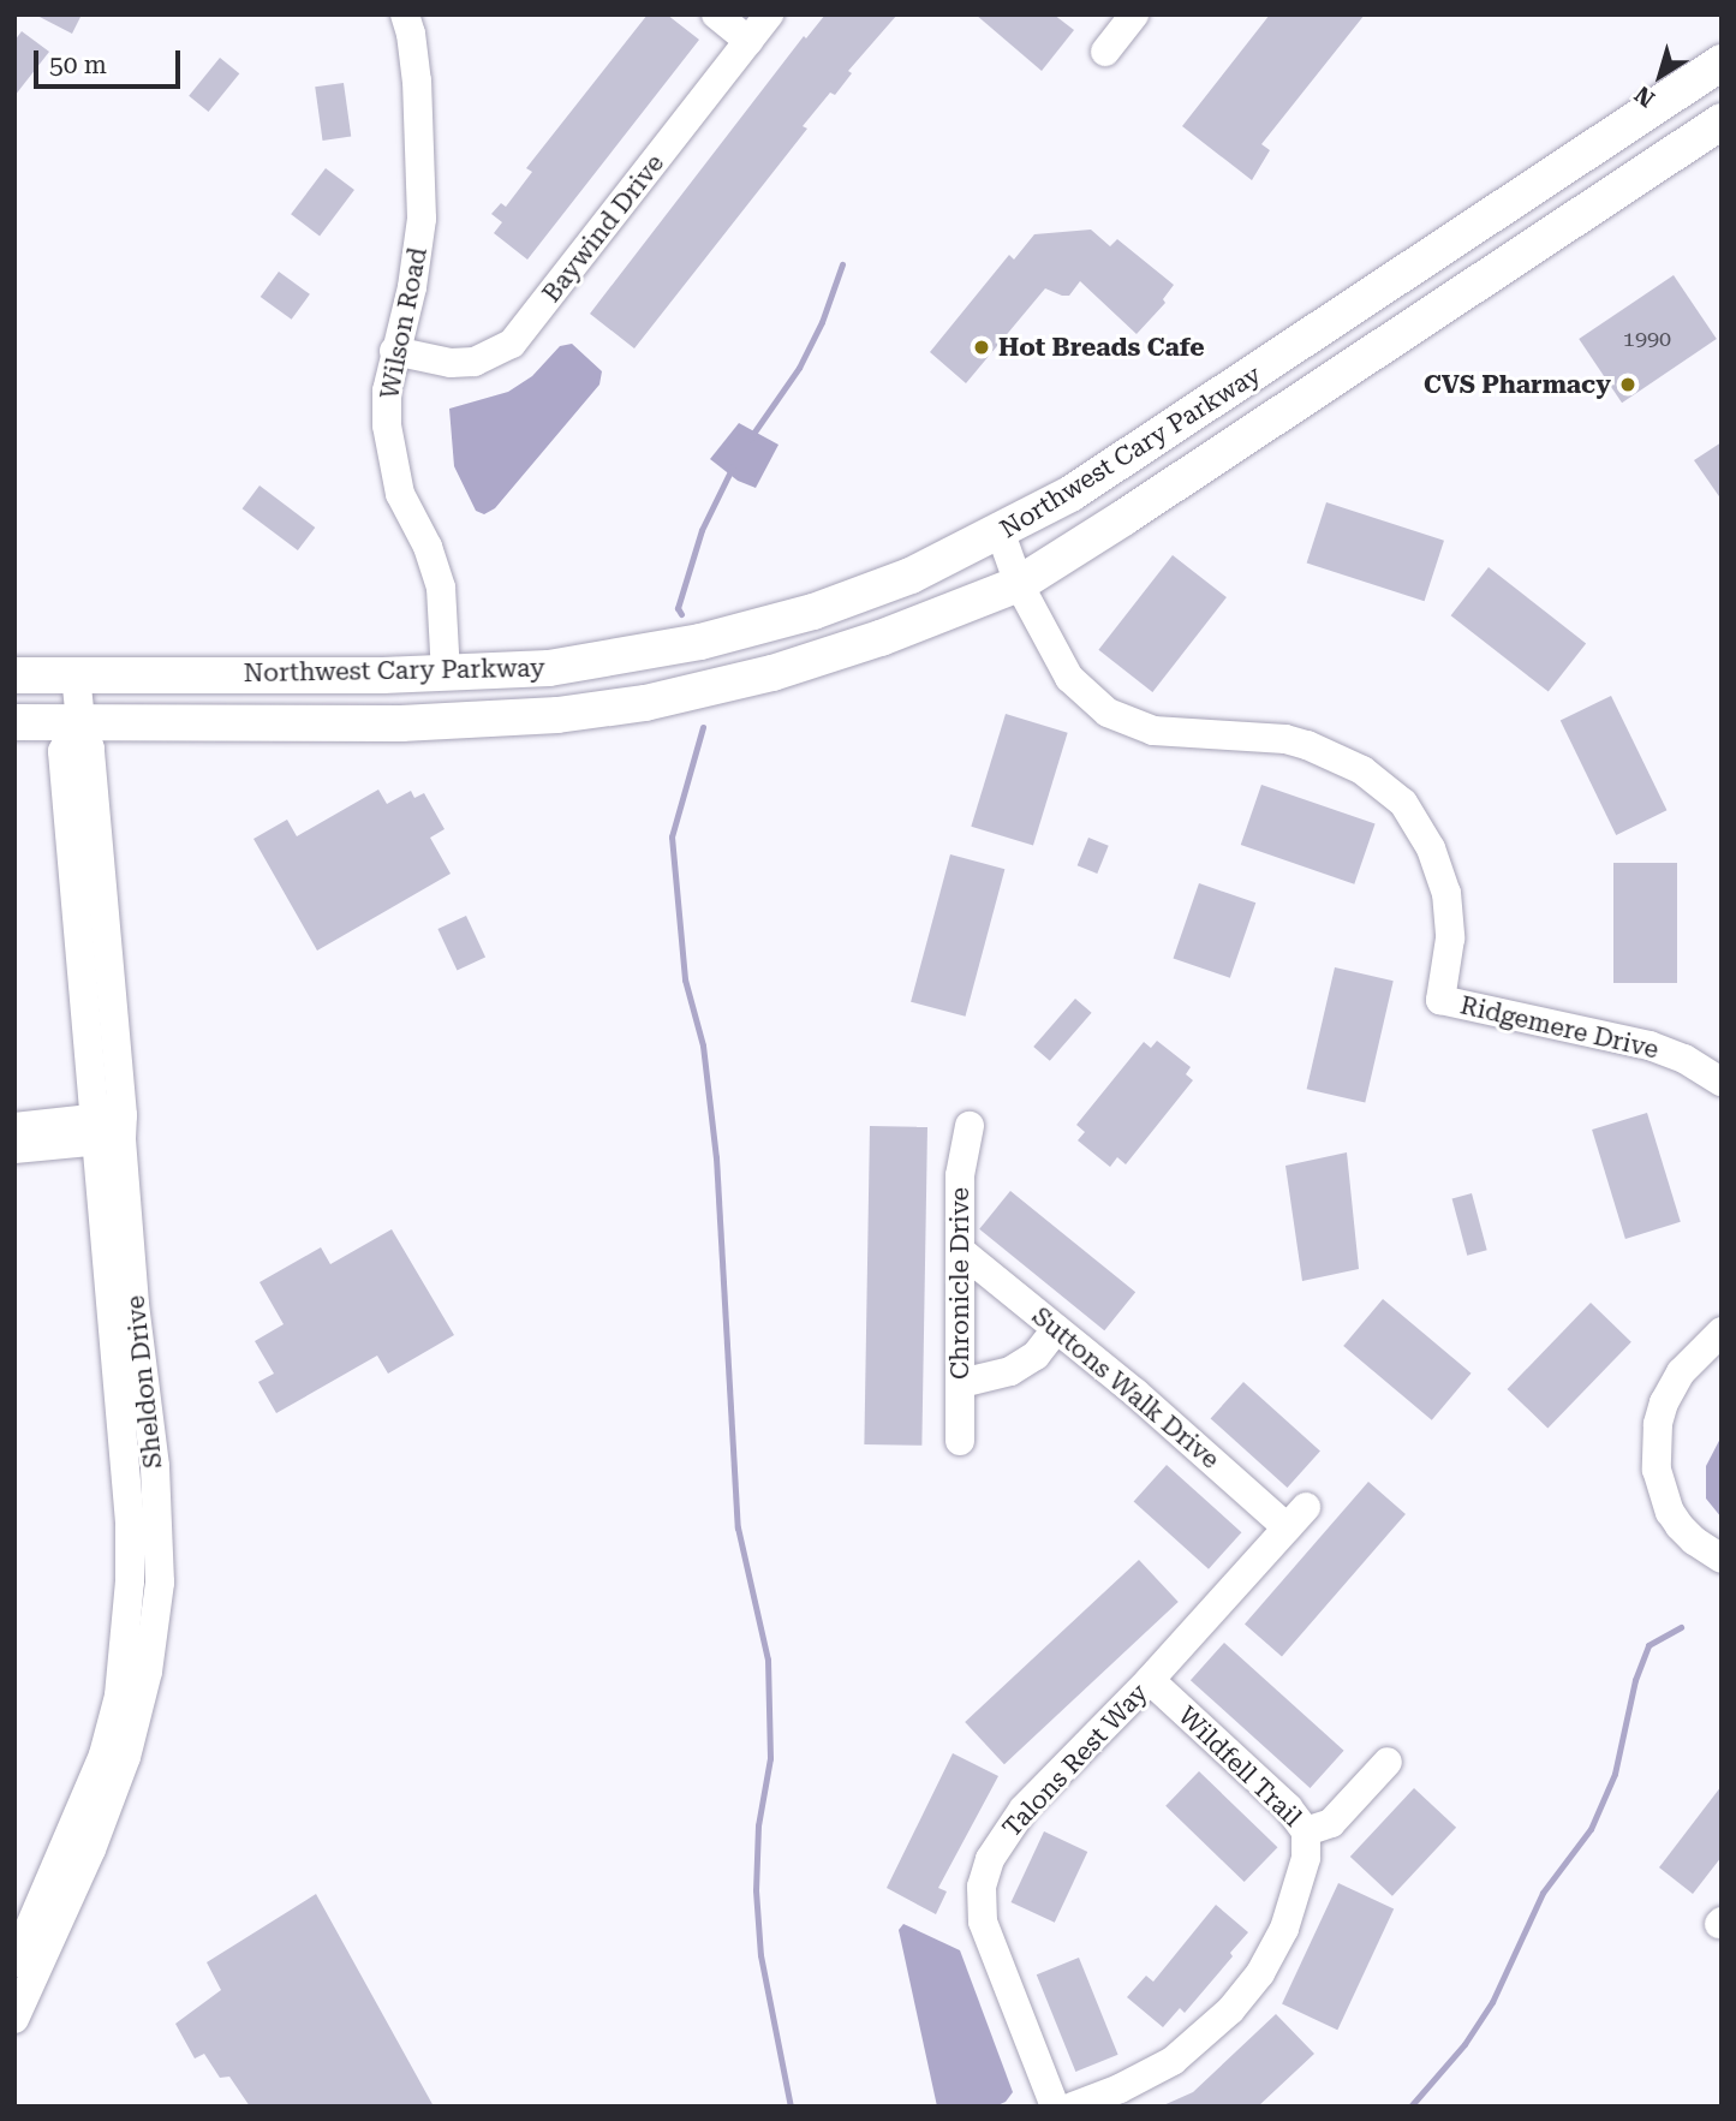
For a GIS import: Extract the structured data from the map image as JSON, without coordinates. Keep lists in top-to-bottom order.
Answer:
{
  "streets": {
    "main road": ["Northwest Cary Parkway"],
    "street": [
      "Baywind Drive",
      "Wilson Road",
      "Ridgemere Drive",
      "Chronicle Drive",
      "Sheldon Drive",
      "Suttons Walk Drive",
      "Talons Rest Way",
      "Wildfell Trail"
    ]
  },
  "crossings": [
    ["Baywind Drive", "Wilson Road"],
    ["Wilson Road", "Northwest Cary Parkway"],
    ["Northwest Cary Parkway", "Ridgemere Drive"],
    ["Northwest Cary Parkway", "Sheldon Drive"],
    ["Chronicle Drive", "Suttons Walk Drive"],
    ["Suttons Walk Drive", "Talons Rest Way"],
    ["Talons Rest Way", "Wildfell Trail"]
  ],
  "places": ["Hot Breads Cafe", "CVS Pharmacy"],
  "house_numbers": ["1990"],
  "scale_bar": "50 m",
  "north": "bottom left"
}
